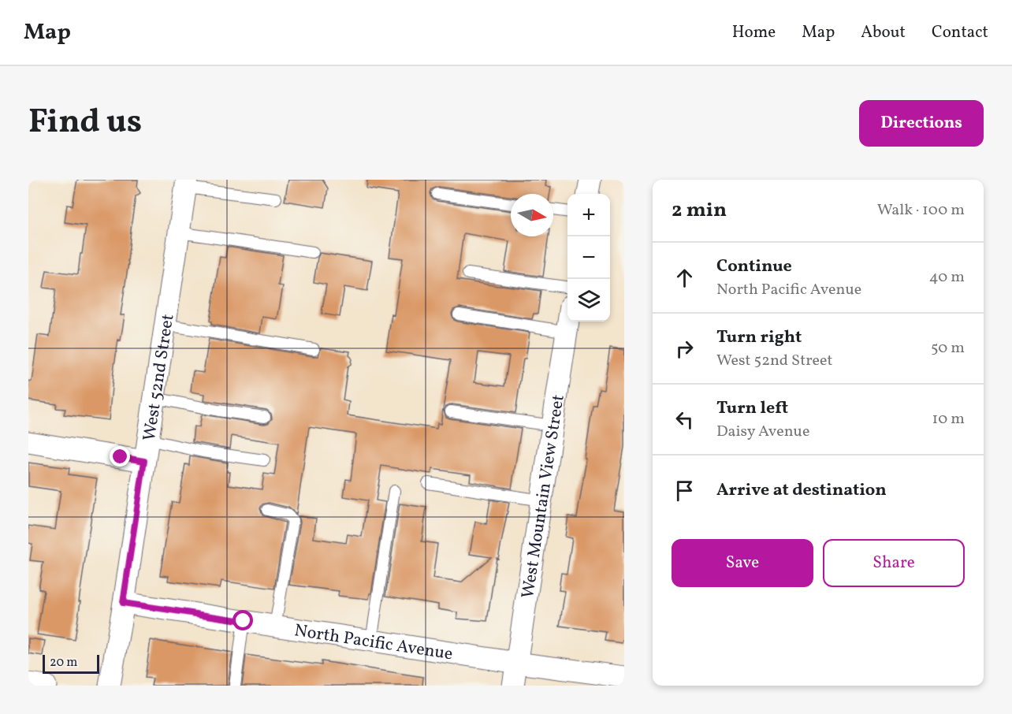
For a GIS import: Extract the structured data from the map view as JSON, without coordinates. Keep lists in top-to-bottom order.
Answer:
{
  "streets": {
    "street": ["West 52nd Street", "West Mountain View Street", "North Pacific Avenue"]
  },
  "crossings": [
    ["West 52nd Street", "North Pacific Avenue"],
    ["West Mountain View Street", "North Pacific Avenue"]
  ],
  "scale_bar": "20 m",
  "north": "right",
  "page": {
    "header": "Map",
    "nav": [
      "Home",
      "Map",
      "About",
      "Contact"
    ],
    "title": "Find us",
    "buttons": [
      "Directions",
      ["Save", "Share"]
    ],
    "heading": ["2 min", "Walk · 100 m"],
    "map_buttons": ["+", "−"],
    "list": [
      ["Continue", "North Pacific Avenue", "40 m"],
      ["Turn right", "West 52nd Street", "50 m"],
      ["Turn left", "Daisy Avenue", "10 m"],
      "Arrive at destination"
    ],
    "scale": "20 m"
  }
}
